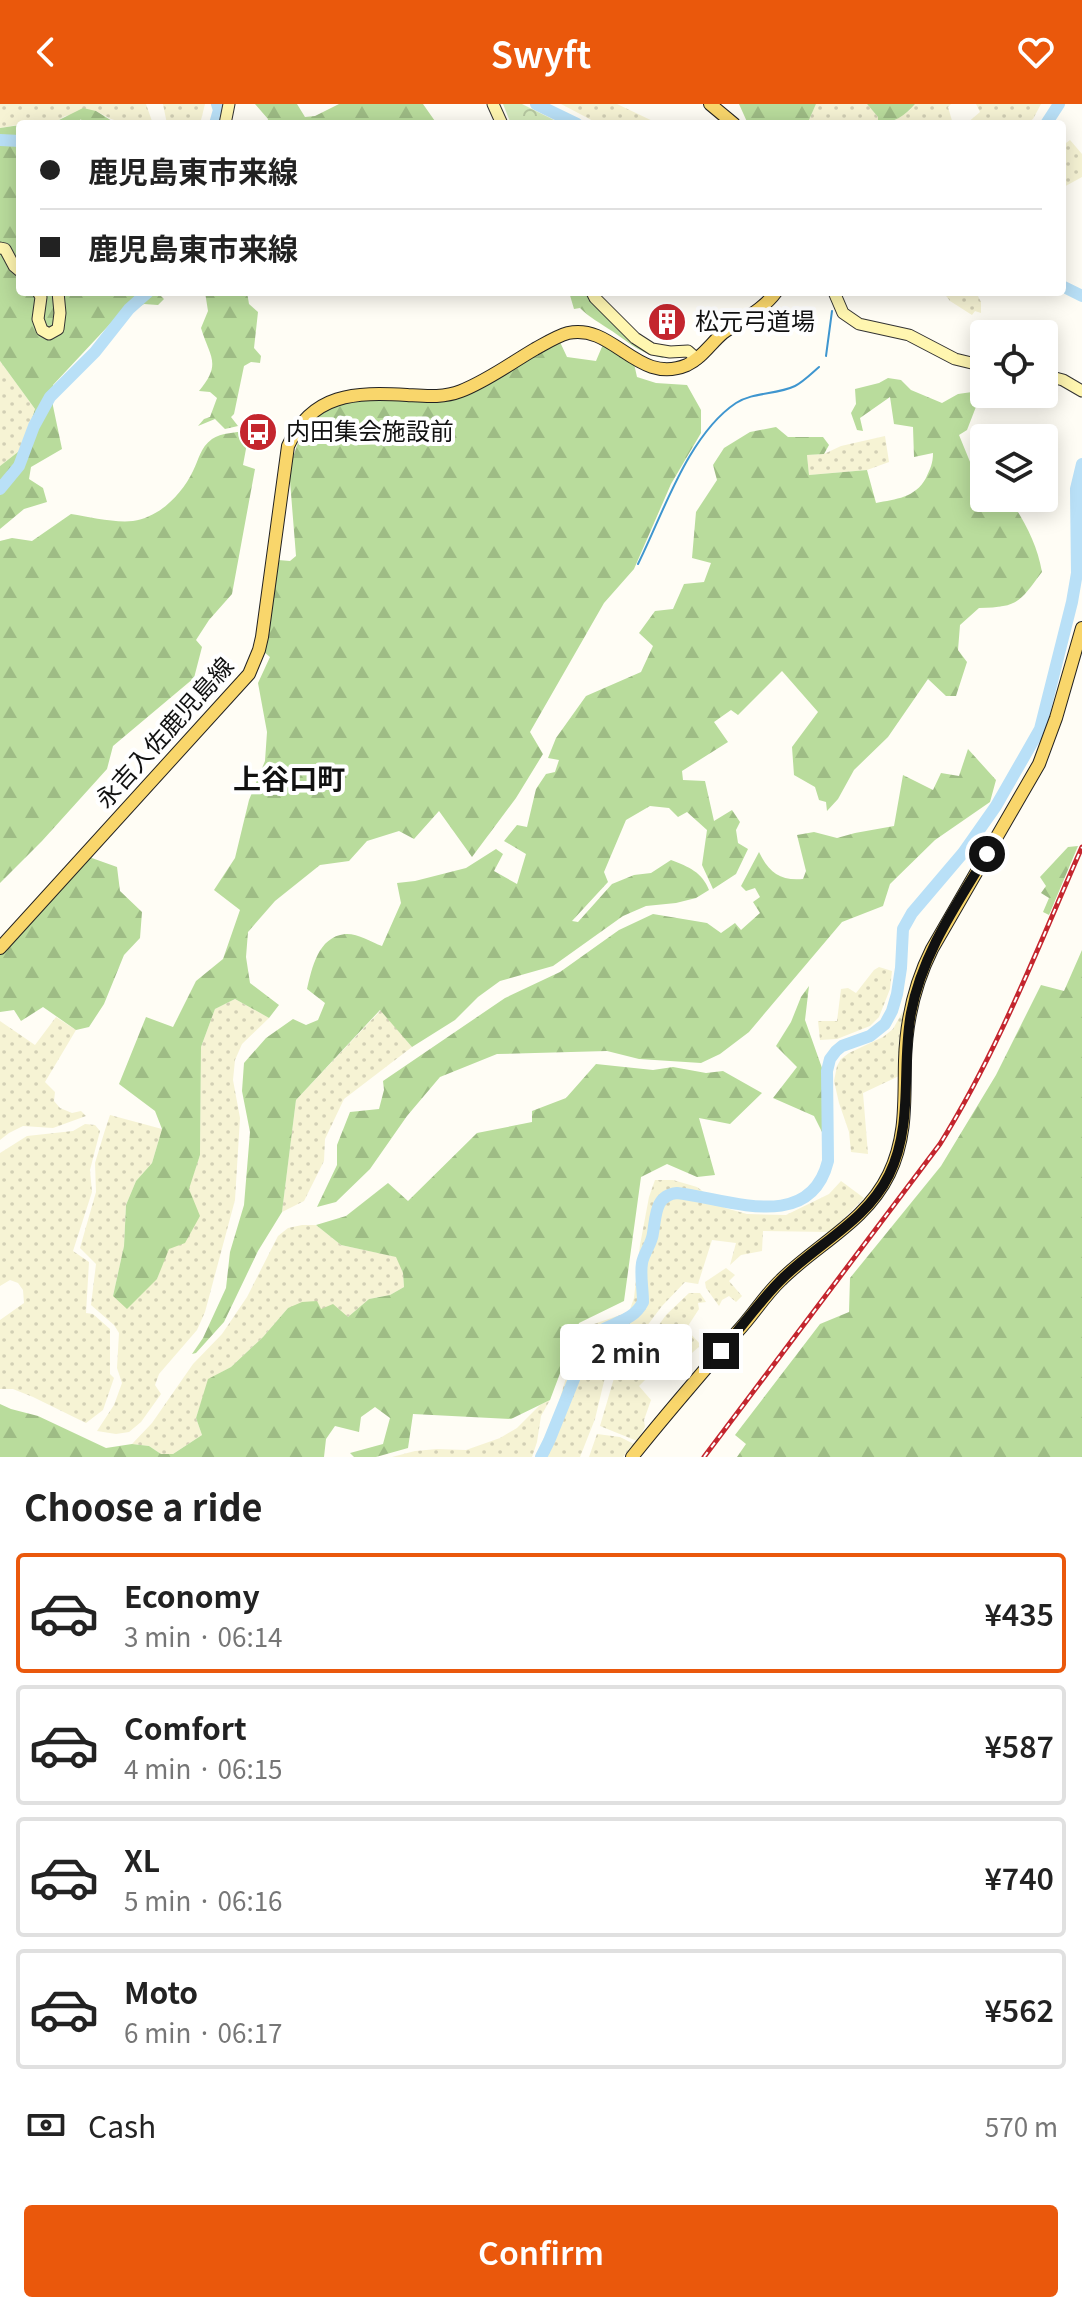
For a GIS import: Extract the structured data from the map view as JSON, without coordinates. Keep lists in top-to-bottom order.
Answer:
{
  "streets": {
    "main road": ["永吉入佐鹿児島線"]
  },
  "districts": ["上谷口町"],
  "places": {
    "building": ["松元弓道場"],
    "bus stop": ["内田集会施設前"]
  },
  "page": {
    "header": "Swyft",
    "banner": ["鹿児島東市来線", "鹿児島東市来線"],
    "bubble": "2 min",
    "heading": "Choose a ride",
    "list": [
      {
        "name": "Economy",
        "note": "3 min · 06:14",
        "value": "¥435"
      },
      {
        "name": "Comfort",
        "note": "4 min · 06:15",
        "value": "¥587"
      },
      {
        "name": "XL",
        "note": "5 min · 06:16",
        "value": "¥740"
      },
      {
        "name": "Moto",
        "note": "6 min · 06:17",
        "value": "¥562"
      }
    ],
    "pay": ["Cash", "570 m"],
    "buttons": "Confirm"
  }
}
